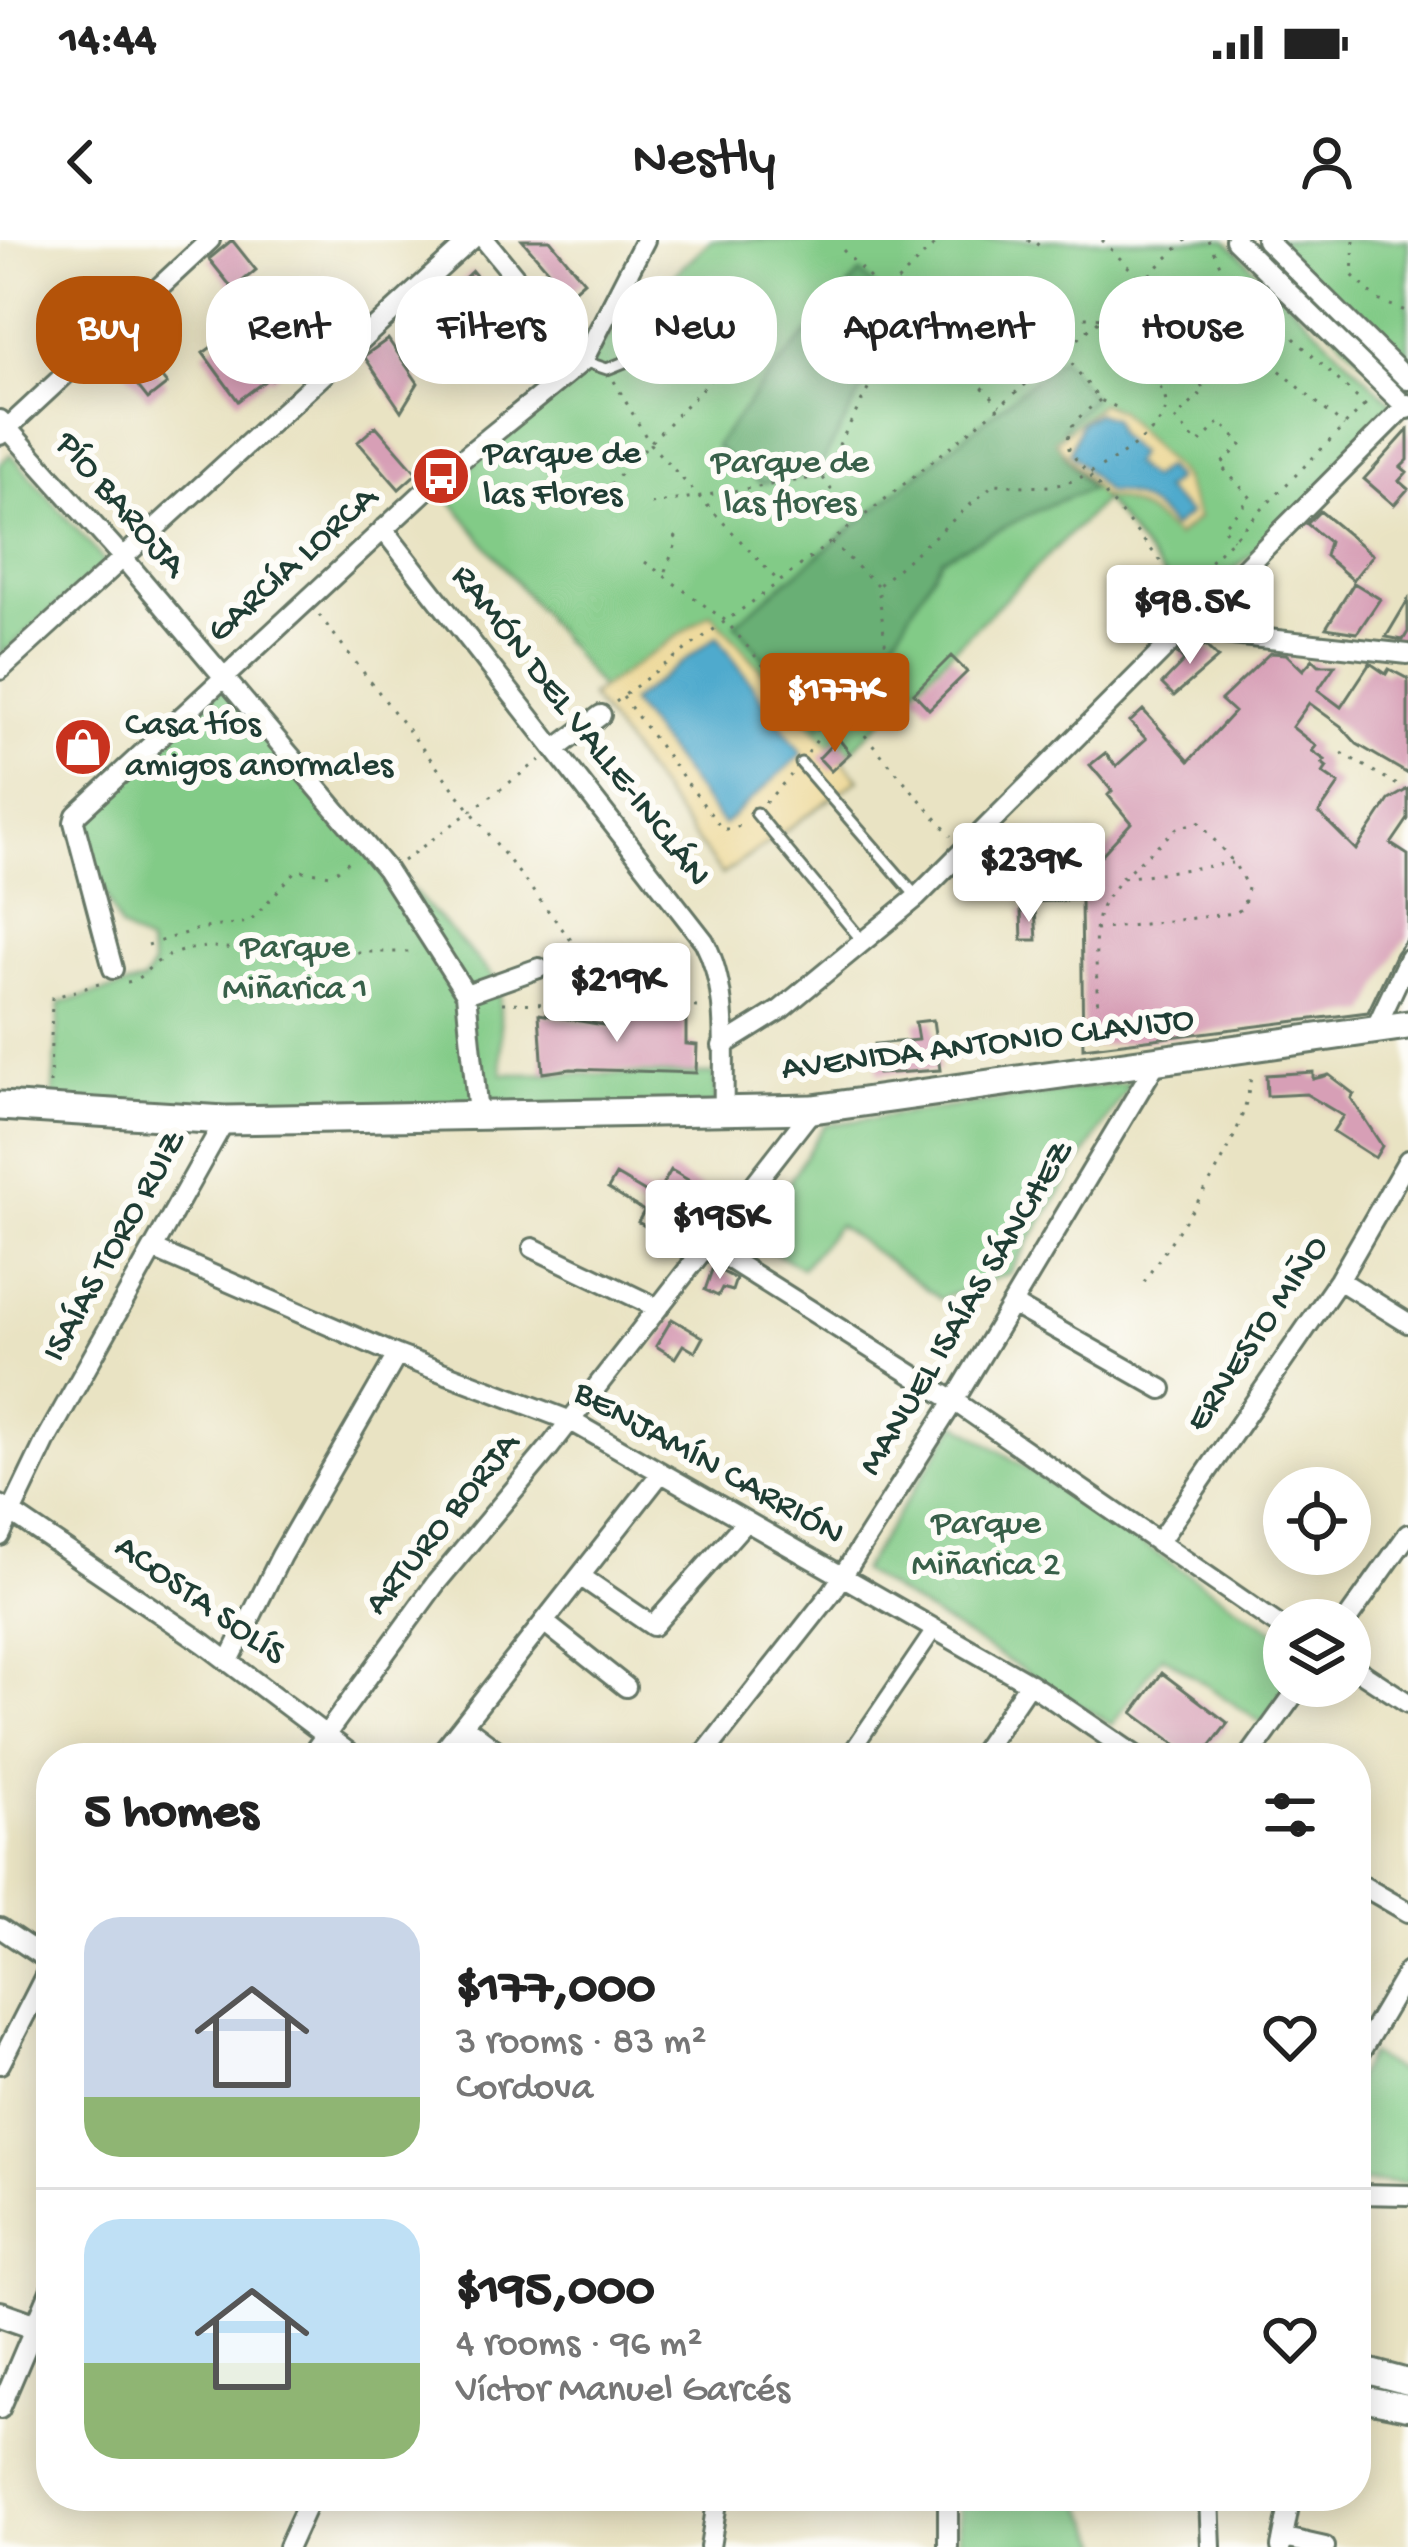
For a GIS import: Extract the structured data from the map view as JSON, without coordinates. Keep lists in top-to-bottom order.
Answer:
{
  "streets": {
    "main road": ["AVENIDA ANTONIO CLAVIJO"],
    "street": [
      "PÍO BAROJA",
      "GARCÍA LORCA",
      "RAMÓN DEL VALLE-INCLÁN",
      "ISAÍAS TORO RUIZ",
      "MANUEL ISAÍAS SÁNCHEZ",
      "ERNESTO MIÑO",
      "BENJAMÍN CARRIÓN",
      "ARTURO BORJA",
      "ACOSTA SOLÍS"
    ]
  },
  "crossings": [
    ["PÍO BAROJA", "GARCÍA LORCA"],
    ["PÍO BAROJA", "AVENIDA ANTONIO CLAVIJO"],
    ["GARCÍA LORCA", "RAMÓN DEL VALLE-INCLÁN"],
    ["RAMÓN DEL VALLE-INCLÁN", "AVENIDA ANTONIO CLAVIJO"],
    ["AVENIDA ANTONIO CLAVIJO", "ISAÍAS TORO RUIZ"],
    ["AVENIDA ANTONIO CLAVIJO", "MANUEL ISAÍAS SÁNCHEZ"],
    ["AVENIDA ANTONIO CLAVIJO", "ARTURO BORJA"],
    ["ISAÍAS TORO RUIZ", "BENJAMÍN CARRIÓN"],
    ["ISAÍAS TORO RUIZ", "ACOSTA SOLÍS"],
    ["MANUEL ISAÍAS SÁNCHEZ", "BENJAMÍN CARRIÓN"],
    ["BENJAMÍN CARRIÓN", "ARTURO BORJA"],
    ["ARTURO BORJA", "ACOSTA SOLÍS"]
  ],
  "parks": ["Parque de las flores", "Parque Miñarica 1", "Parque Miñarica 2"],
  "places": {
    "bus stop": ["Parque de las Flores"],
    "shop": ["Casa tíos amigos anormales"]
  },
  "page": {
    "status": "14:44",
    "header": "Nestly",
    "chip": [
      "Buy",
      "Rent",
      "Filters",
      "New",
      "Apartment",
      "House"
    ],
    "price": [
      "$98.5K",
      "$177K",
      "$239K",
      "$219K",
      "$195K"
    ],
    "heading": "5 homes",
    "list": [
      {
        "name": "$177,000",
        "note": "3 rooms · 83 m² · Cordova"
      },
      {
        "name": "$195,000",
        "note": "4 rooms · 96 m² · Víctor Manuel Garcés"
      }
    ]
  }
}
